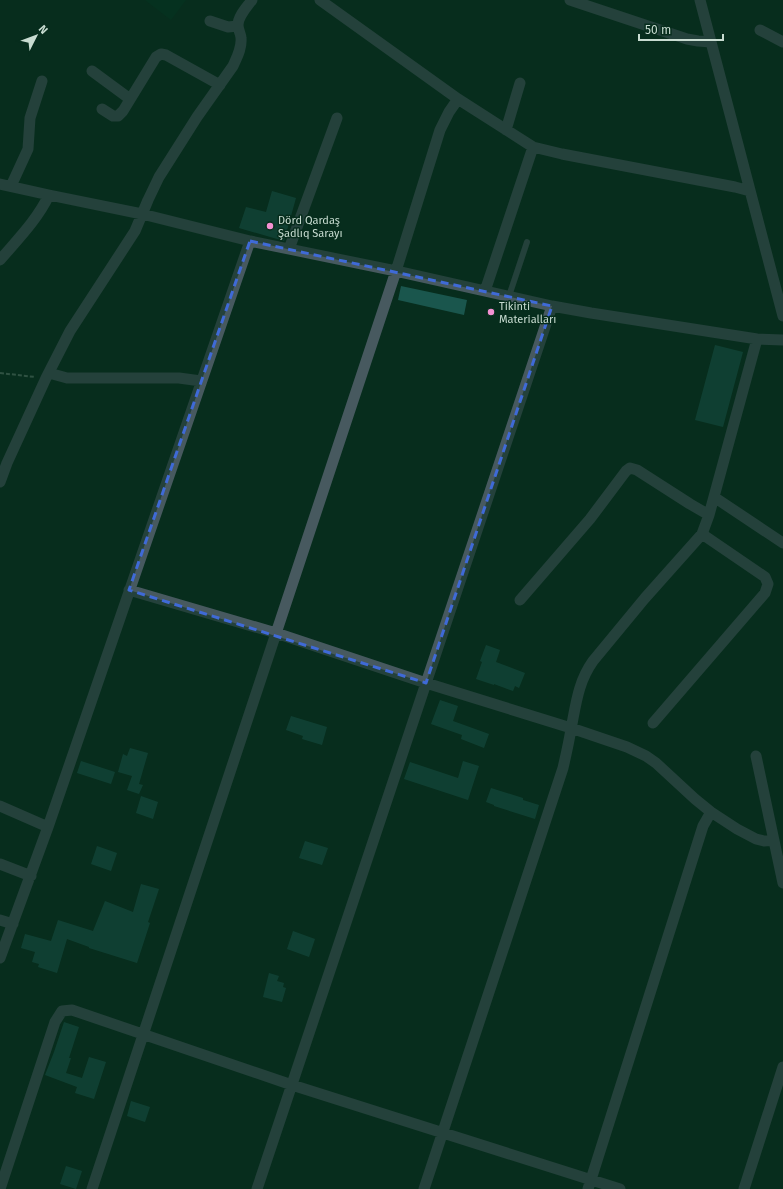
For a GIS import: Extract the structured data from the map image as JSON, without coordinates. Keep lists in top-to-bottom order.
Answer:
{
  "places": ["Dörd Qardaş Şadlıq Sarayı", "Tikinti Materialları"],
  "scale_bar": "50 m",
  "north": "top right"
}
